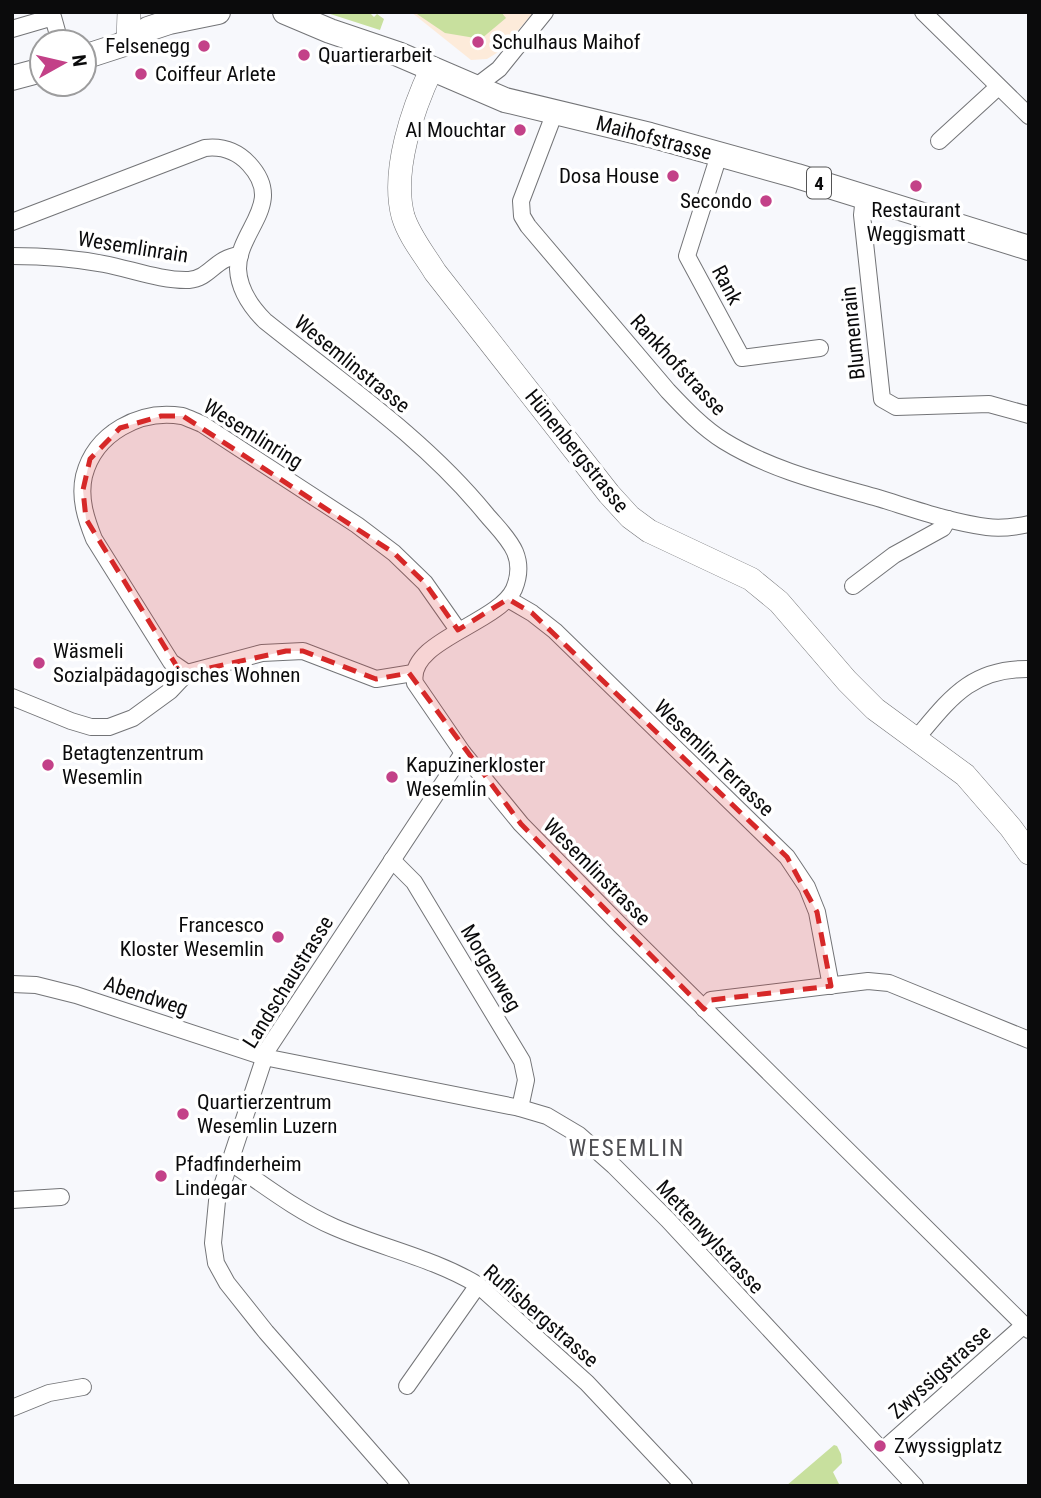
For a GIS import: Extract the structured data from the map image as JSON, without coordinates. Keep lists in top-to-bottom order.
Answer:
{
  "streets": {
    "main road": ["Maihofstrasse", "4"],
    "street": [
      "Wesemlinrain",
      "Rank",
      "Blumenrain",
      "Wesemlinstrasse",
      "Rankhofstrasse",
      "Wesemlinring",
      "Hünenbergstrasse",
      "Wesemlin-Terrasse",
      "Morgenweg",
      "Landschaustrasse",
      "Abendweg",
      "Mettenwylstrasse",
      "Ruflisbergstrasse",
      "Zwyssigstrasse"
    ]
  },
  "crossings": [
    ["Maihofstrasse", "Rank"],
    ["Maihofstrasse", "Blumenrain"],
    ["Maihofstrasse", "Rankhofstrasse"],
    ["Maihofstrasse", "Hünenbergstrasse"],
    ["Wesemlinrain", "Wesemlinstrasse"],
    ["Wesemlinstrasse", "Wesemlin-Terrasse"],
    ["Wesemlinstrasse", "Landschaustrasse"],
    ["Wesemlinstrasse", "Zwyssigstrasse"],
    ["Morgenweg", "Landschaustrasse"],
    ["Morgenweg", "Mettenwylstrasse"],
    ["Landschaustrasse", "Abendweg"],
    ["Landschaustrasse", "Mettenwylstrasse"],
    ["Landschaustrasse", "Ruflisbergstrasse"],
    ["Abendweg", "Mettenwylstrasse"],
    ["Mettenwylstrasse", "Zwyssigstrasse"]
  ],
  "districts": ["WESEMLIN"],
  "places": [
    "Schulhaus Maihof",
    "Felsenegg",
    "Quartierarbeit",
    "Coiffeur Arlete",
    "Al Mouchtar",
    "Dosa House",
    "Restaurant Weggismatt",
    "Secondo",
    "Wäsmeli Sozialpädagogisches Wohnen",
    "Betagtenzentrum Wesemlin",
    "Kapuzinerkloster Wesemlin",
    "Francesco Kloster Wesemlin",
    "Quartierzentrum Wesemlin Luzern",
    "Pfadfinderheim Lindegar",
    "Zwyssigplatz"
  ],
  "north": "right"
}
